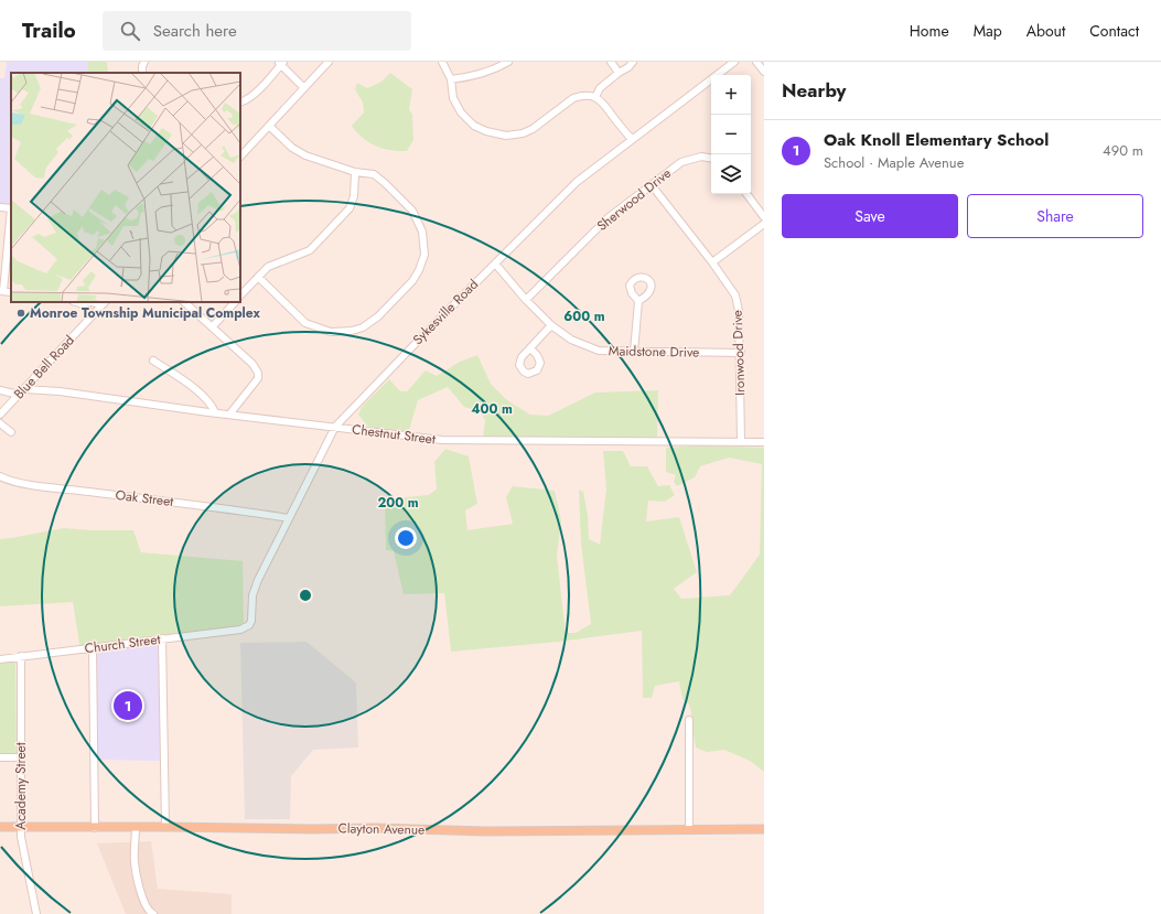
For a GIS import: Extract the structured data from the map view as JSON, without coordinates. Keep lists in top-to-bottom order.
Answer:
{
  "streets": {
    "main road": ["Clayton Avenue"],
    "street": [
      "Sherwood Drive",
      "Sykesville Road",
      "Maidstone Drive",
      "Ironwood Drive",
      "Blue Bell Road",
      "Chestnut Street",
      "Oak Street",
      "Church Street",
      "Academy Street"
    ]
  },
  "crossings": [
    ["Sherwood Drive", "Maidstone Drive"],
    ["Sherwood Drive", "Ironwood Drive"],
    ["Sykesville Road", "Maidstone Drive"],
    ["Sykesville Road", "Chestnut Street"],
    ["Sykesville Road", "Oak Street"],
    ["Sykesville Road", "Church Street"],
    ["Maidstone Drive", "Ironwood Drive"],
    ["Ironwood Drive", "Chestnut Street"],
    ["Blue Bell Road", "Chestnut Street"],
    ["Church Street", "Academy Street"],
    ["Academy Street", "Clayton Avenue"]
  ],
  "places": ["Monroe Township Municipal Complex"],
  "page": {
    "header": "Trailo",
    "search": "Search here",
    "nav": [
      "Home",
      "Map",
      "About",
      "Contact"
    ],
    "heading": "Nearby",
    "map_buttons": ["+", "−"],
    "list": [
      {
        "mark": "1",
        "name": "Oak Knoll Elementary School",
        "note": "School · Maple Avenue",
        "value": "490 m"
      }
    ],
    "buttons": ["Save", "Share"],
    "pins": "1"
  },
  "rings": ["600 m", "400 m", "200 m"]
}
